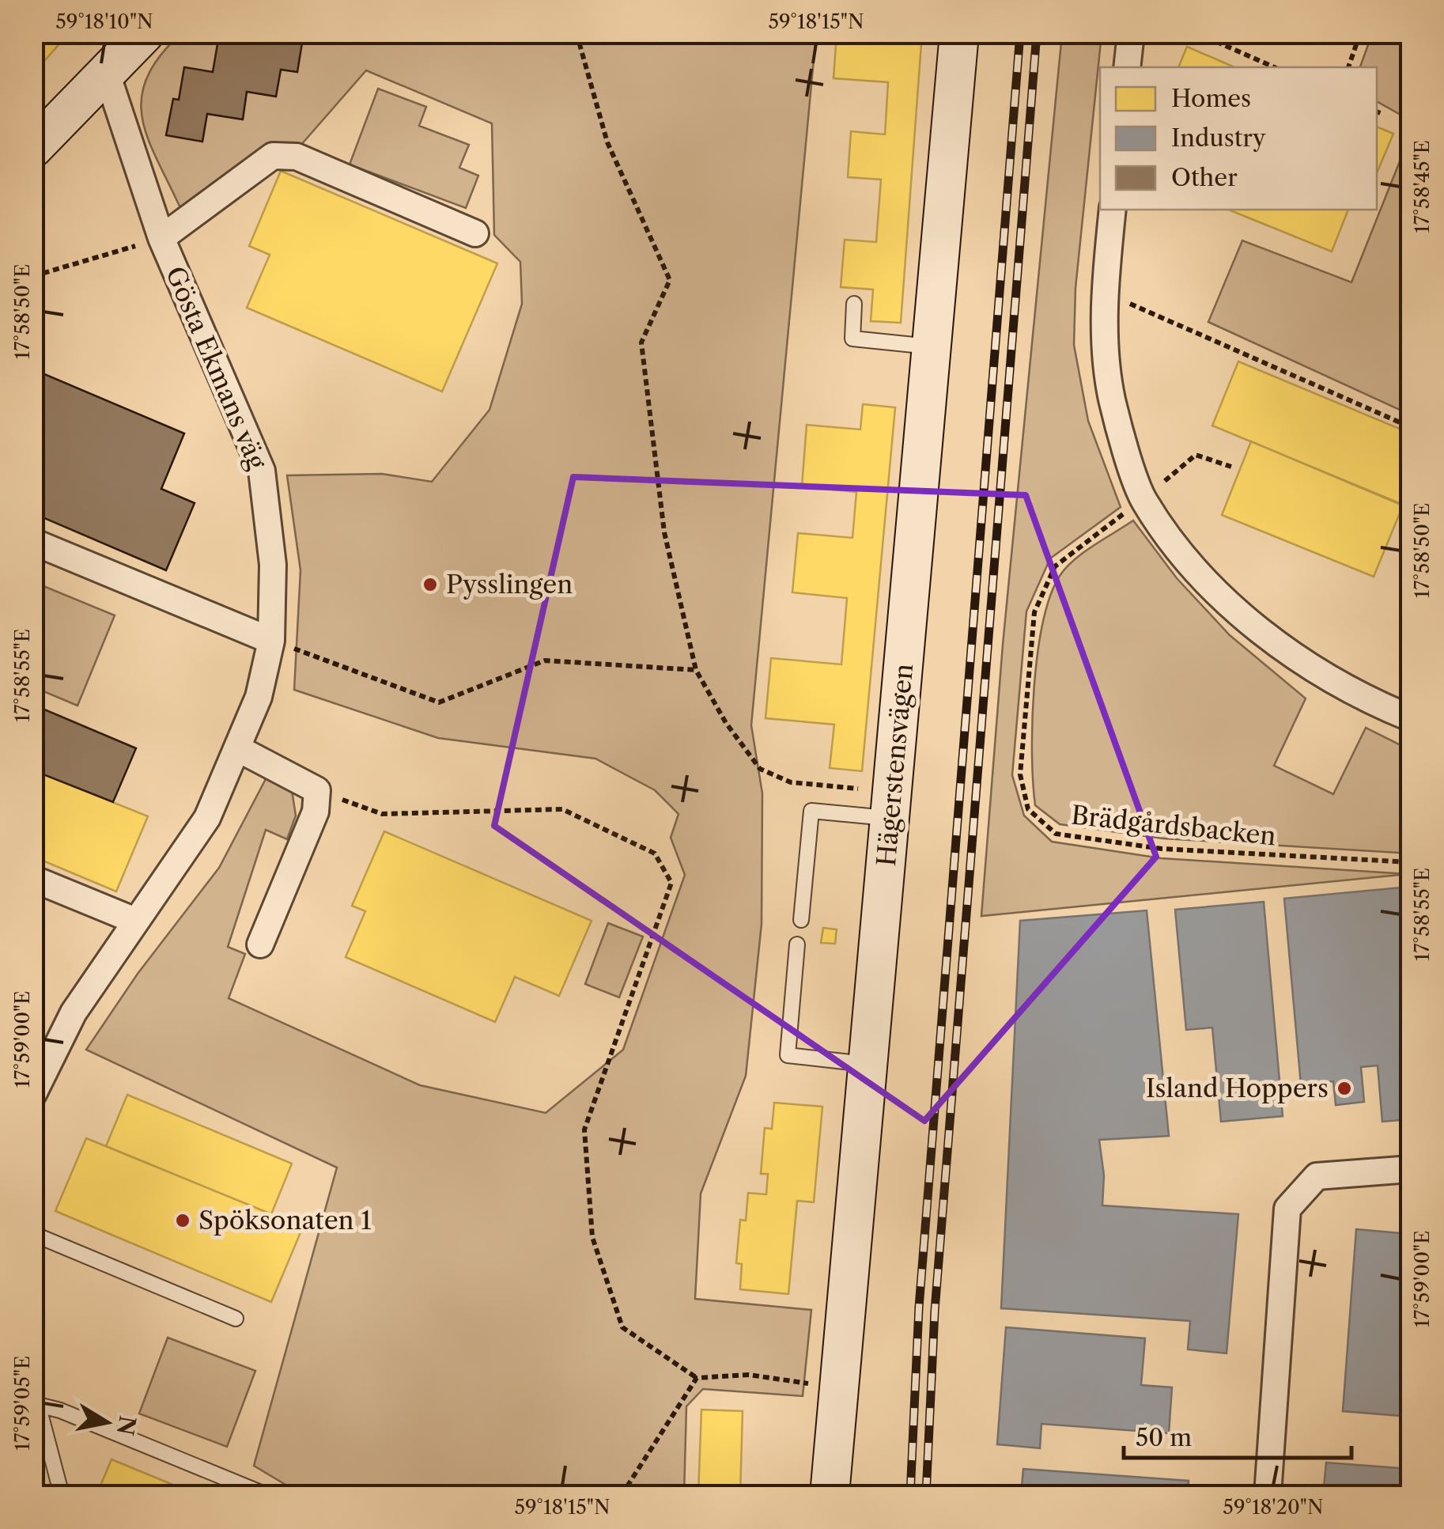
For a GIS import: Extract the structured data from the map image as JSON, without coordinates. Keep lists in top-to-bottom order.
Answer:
{
  "streets": {
    "street": ["Gösta Ekmans väg", "Hägerstensvägen"],
    "path": ["Brädgårdsbacken"]
  },
  "places": ["Pysslingen", "Island Hoppers", "Spöksonaten 1"],
  "legend": ["Homes", "Industry", "Other"],
  "scale_bar": "50 m",
  "north": "right",
  "coordinates": [
    "59°18'10\"N",
    "59°18'15\"N",
    "17°58'45\"E",
    "17°58'50\"E",
    "17°58'55\"E",
    "17°59'00\"E",
    "17°59'05\"E",
    "59°18'20\"N"
  ]
}
